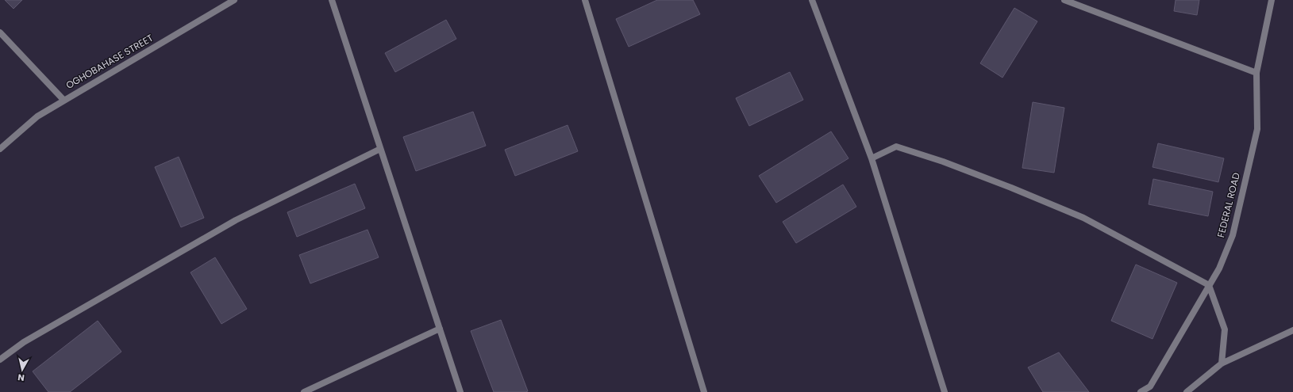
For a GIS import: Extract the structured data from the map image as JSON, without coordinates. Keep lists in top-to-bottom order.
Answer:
{
  "streets": {
    "street": ["OGHOBAHASE STREET", "FEDERAL ROAD"]
  },
  "north": "bottom"
}
